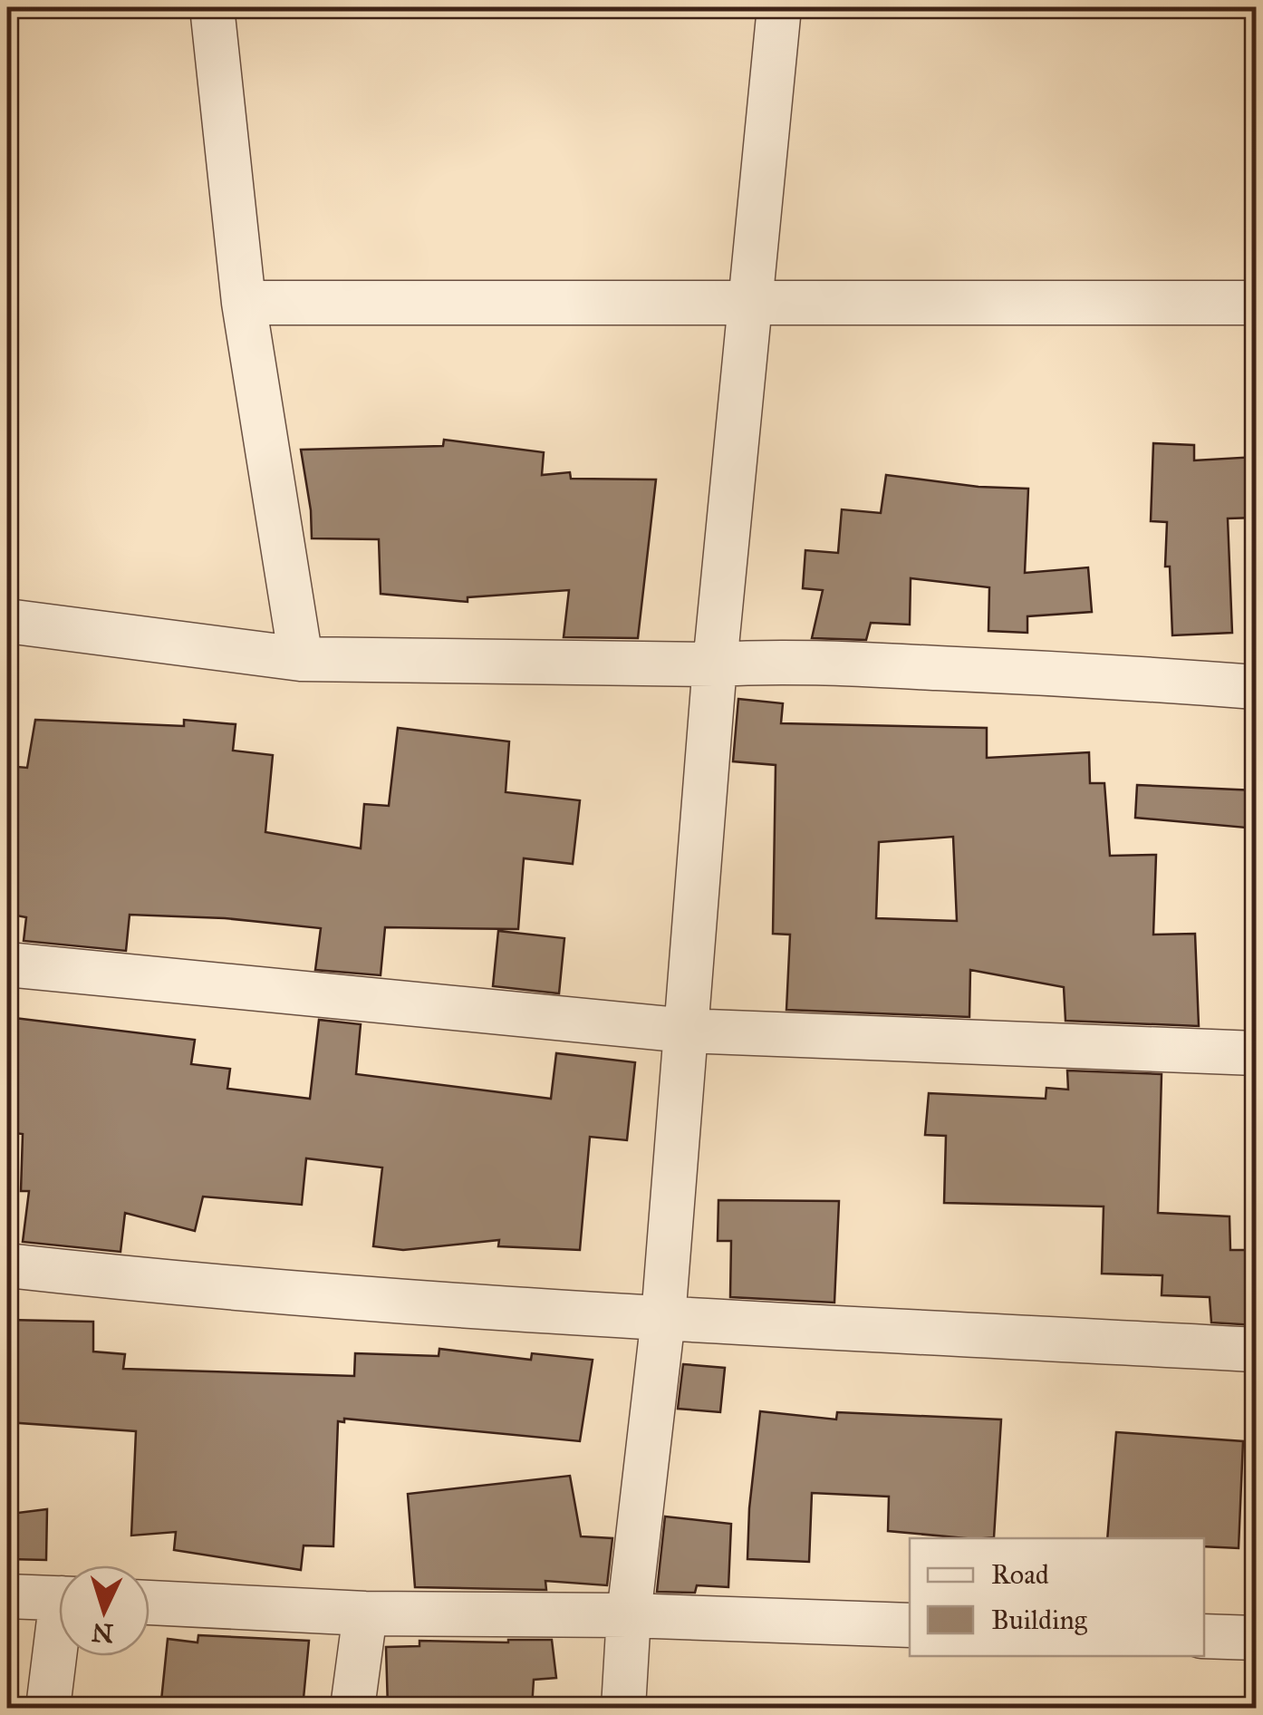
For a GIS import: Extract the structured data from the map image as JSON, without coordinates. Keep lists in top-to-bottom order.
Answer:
{
  "legend": ["Road", "Building"],
  "north": "bottom"
}
